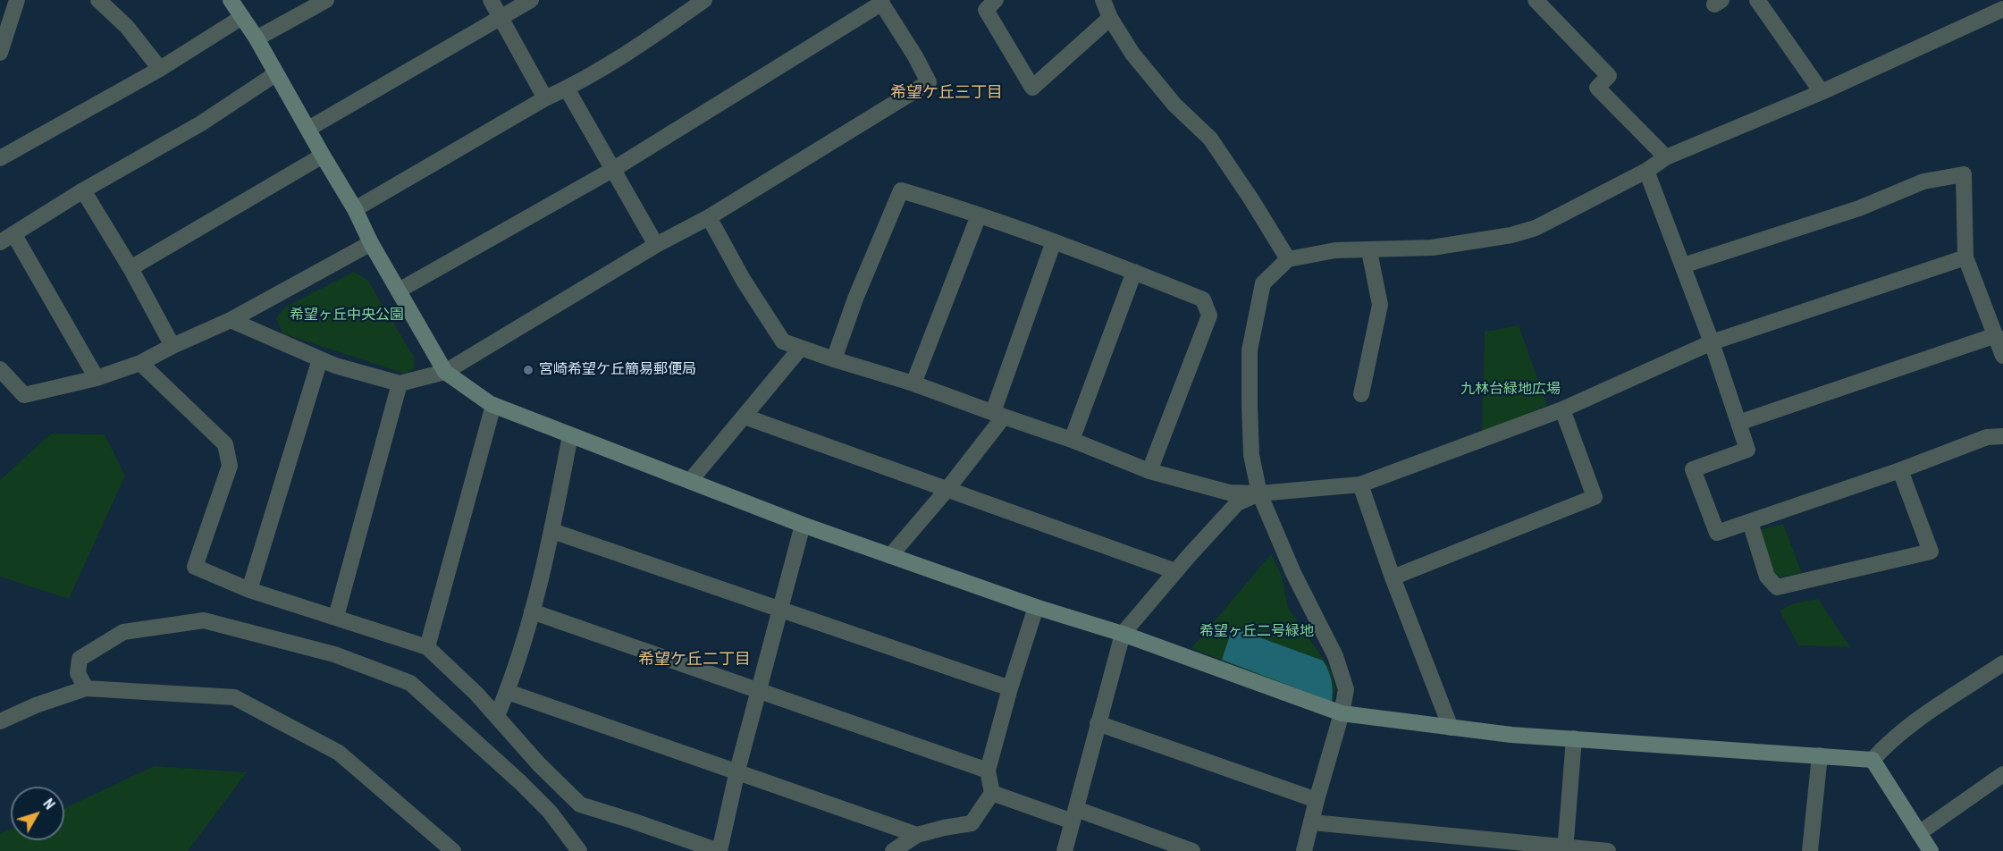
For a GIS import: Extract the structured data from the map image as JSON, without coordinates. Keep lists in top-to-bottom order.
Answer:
{
  "districts": ["希望ケ丘三丁目", "希望ケ丘二丁目"],
  "parks": ["希望ヶ丘中央公園", "九林台緑地広場", "希望ヶ丘二号緑地"],
  "places": ["宮崎希望ケ丘簡易郵便局"],
  "north": "top right"
}
